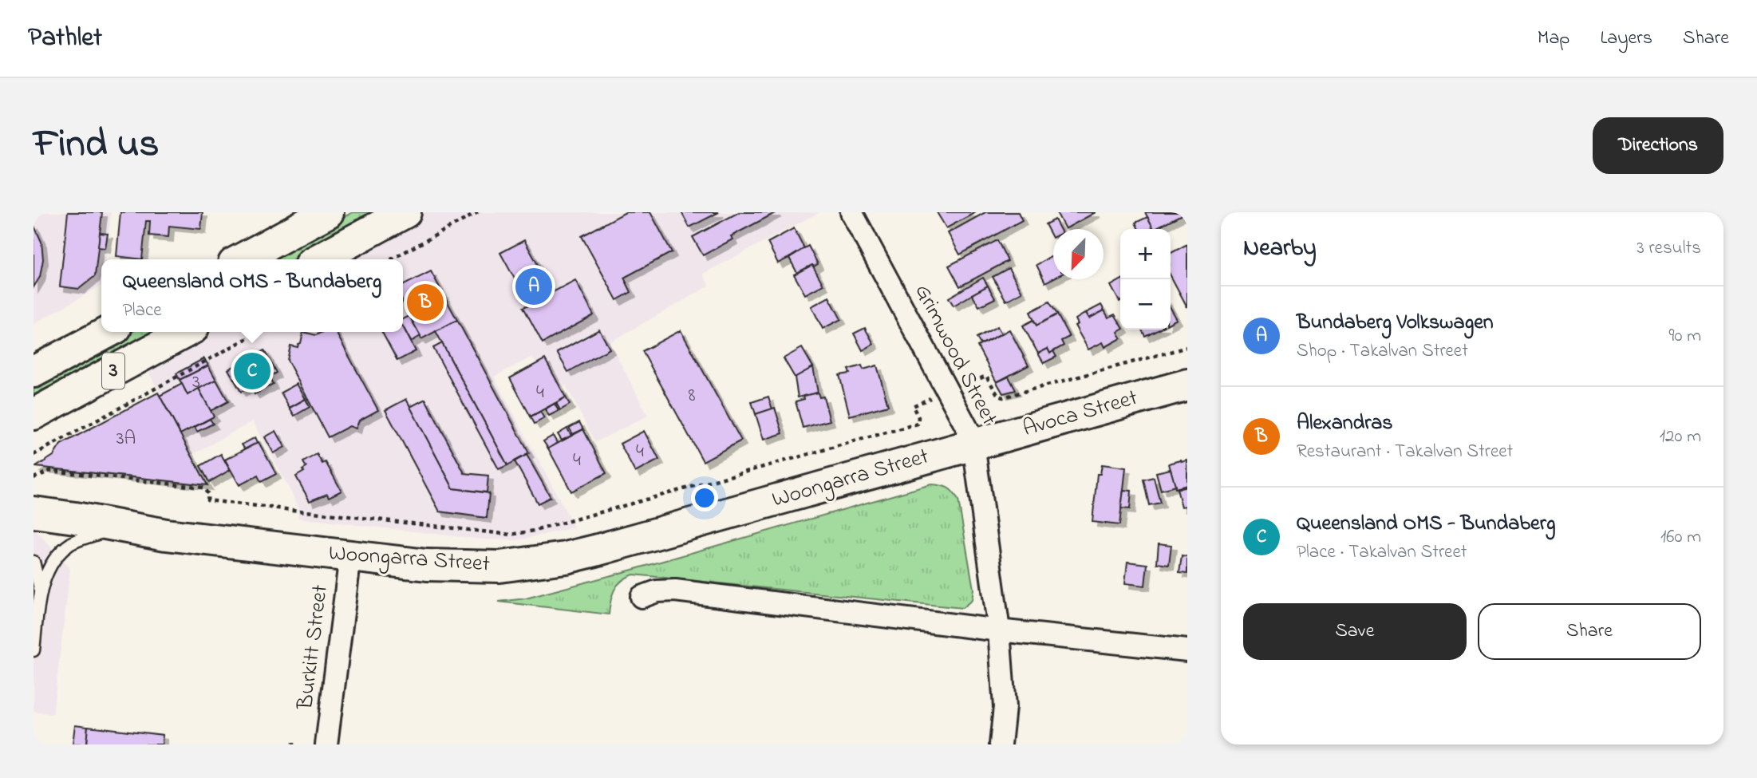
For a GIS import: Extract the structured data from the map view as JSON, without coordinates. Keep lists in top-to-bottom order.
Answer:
{
  "streets": {
    "main road": ["3", "Avoca Street", "Woongarra Street"],
    "street": ["Grimwood Street", "Burkitt Street"]
  },
  "crossings": [
    ["Grimwood Street", "Avoca Street"],
    ["Grimwood Street", "Woongarra Street"],
    ["Avoca Street", "Woongarra Street"],
    ["Woongarra Street", "Burkitt Street"]
  ],
  "house_numbers": [
    "3",
    "4",
    "8",
    "3A",
    "4",
    "4"
  ],
  "north": "bottom left",
  "page": {
    "header": "Pathlet",
    "nav": ["Map", "Layers", "Share"],
    "title": "Find us",
    "buttons": [
      "Directions",
      ["Save", "Share"]
    ],
    "heading": ["Nearby", "3 results"],
    "map_buttons": ["+", "−"],
    "popup": ["Queensland OMS - Bundaberg", "Place"],
    "pins": ["A", "B", "C"],
    "list": [
      {
        "mark": "A",
        "name": "Bundaberg Volkswagen",
        "note": "Shop · Takalvan Street",
        "value": "90 m"
      },
      {
        "mark": "B",
        "name": "Alexandras",
        "note": "Restaurant · Takalvan Street",
        "value": "120 m"
      },
      {
        "mark": "C",
        "name": "Queensland OMS - Bundaberg",
        "note": "Place · Takalvan Street",
        "value": "160 m"
      }
    ]
  }
}
